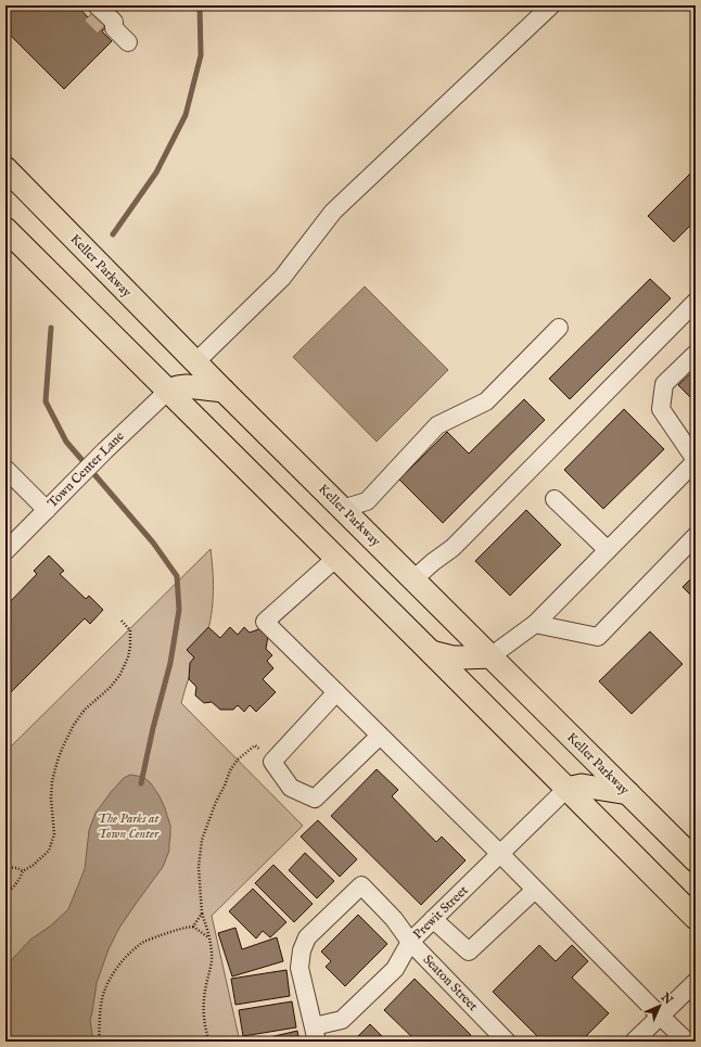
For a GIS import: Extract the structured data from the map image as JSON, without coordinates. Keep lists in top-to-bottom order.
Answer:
{
  "streets": {
    "main road": ["Keller Parkway"],
    "street": ["Town Center Lane", "Prewit Street", "Seaton Street"]
  },
  "crossings": [
    ["Prewit Street", "Seaton Street"]
  ],
  "parks": ["The Parks at Town Center"],
  "north": "top right"
}
